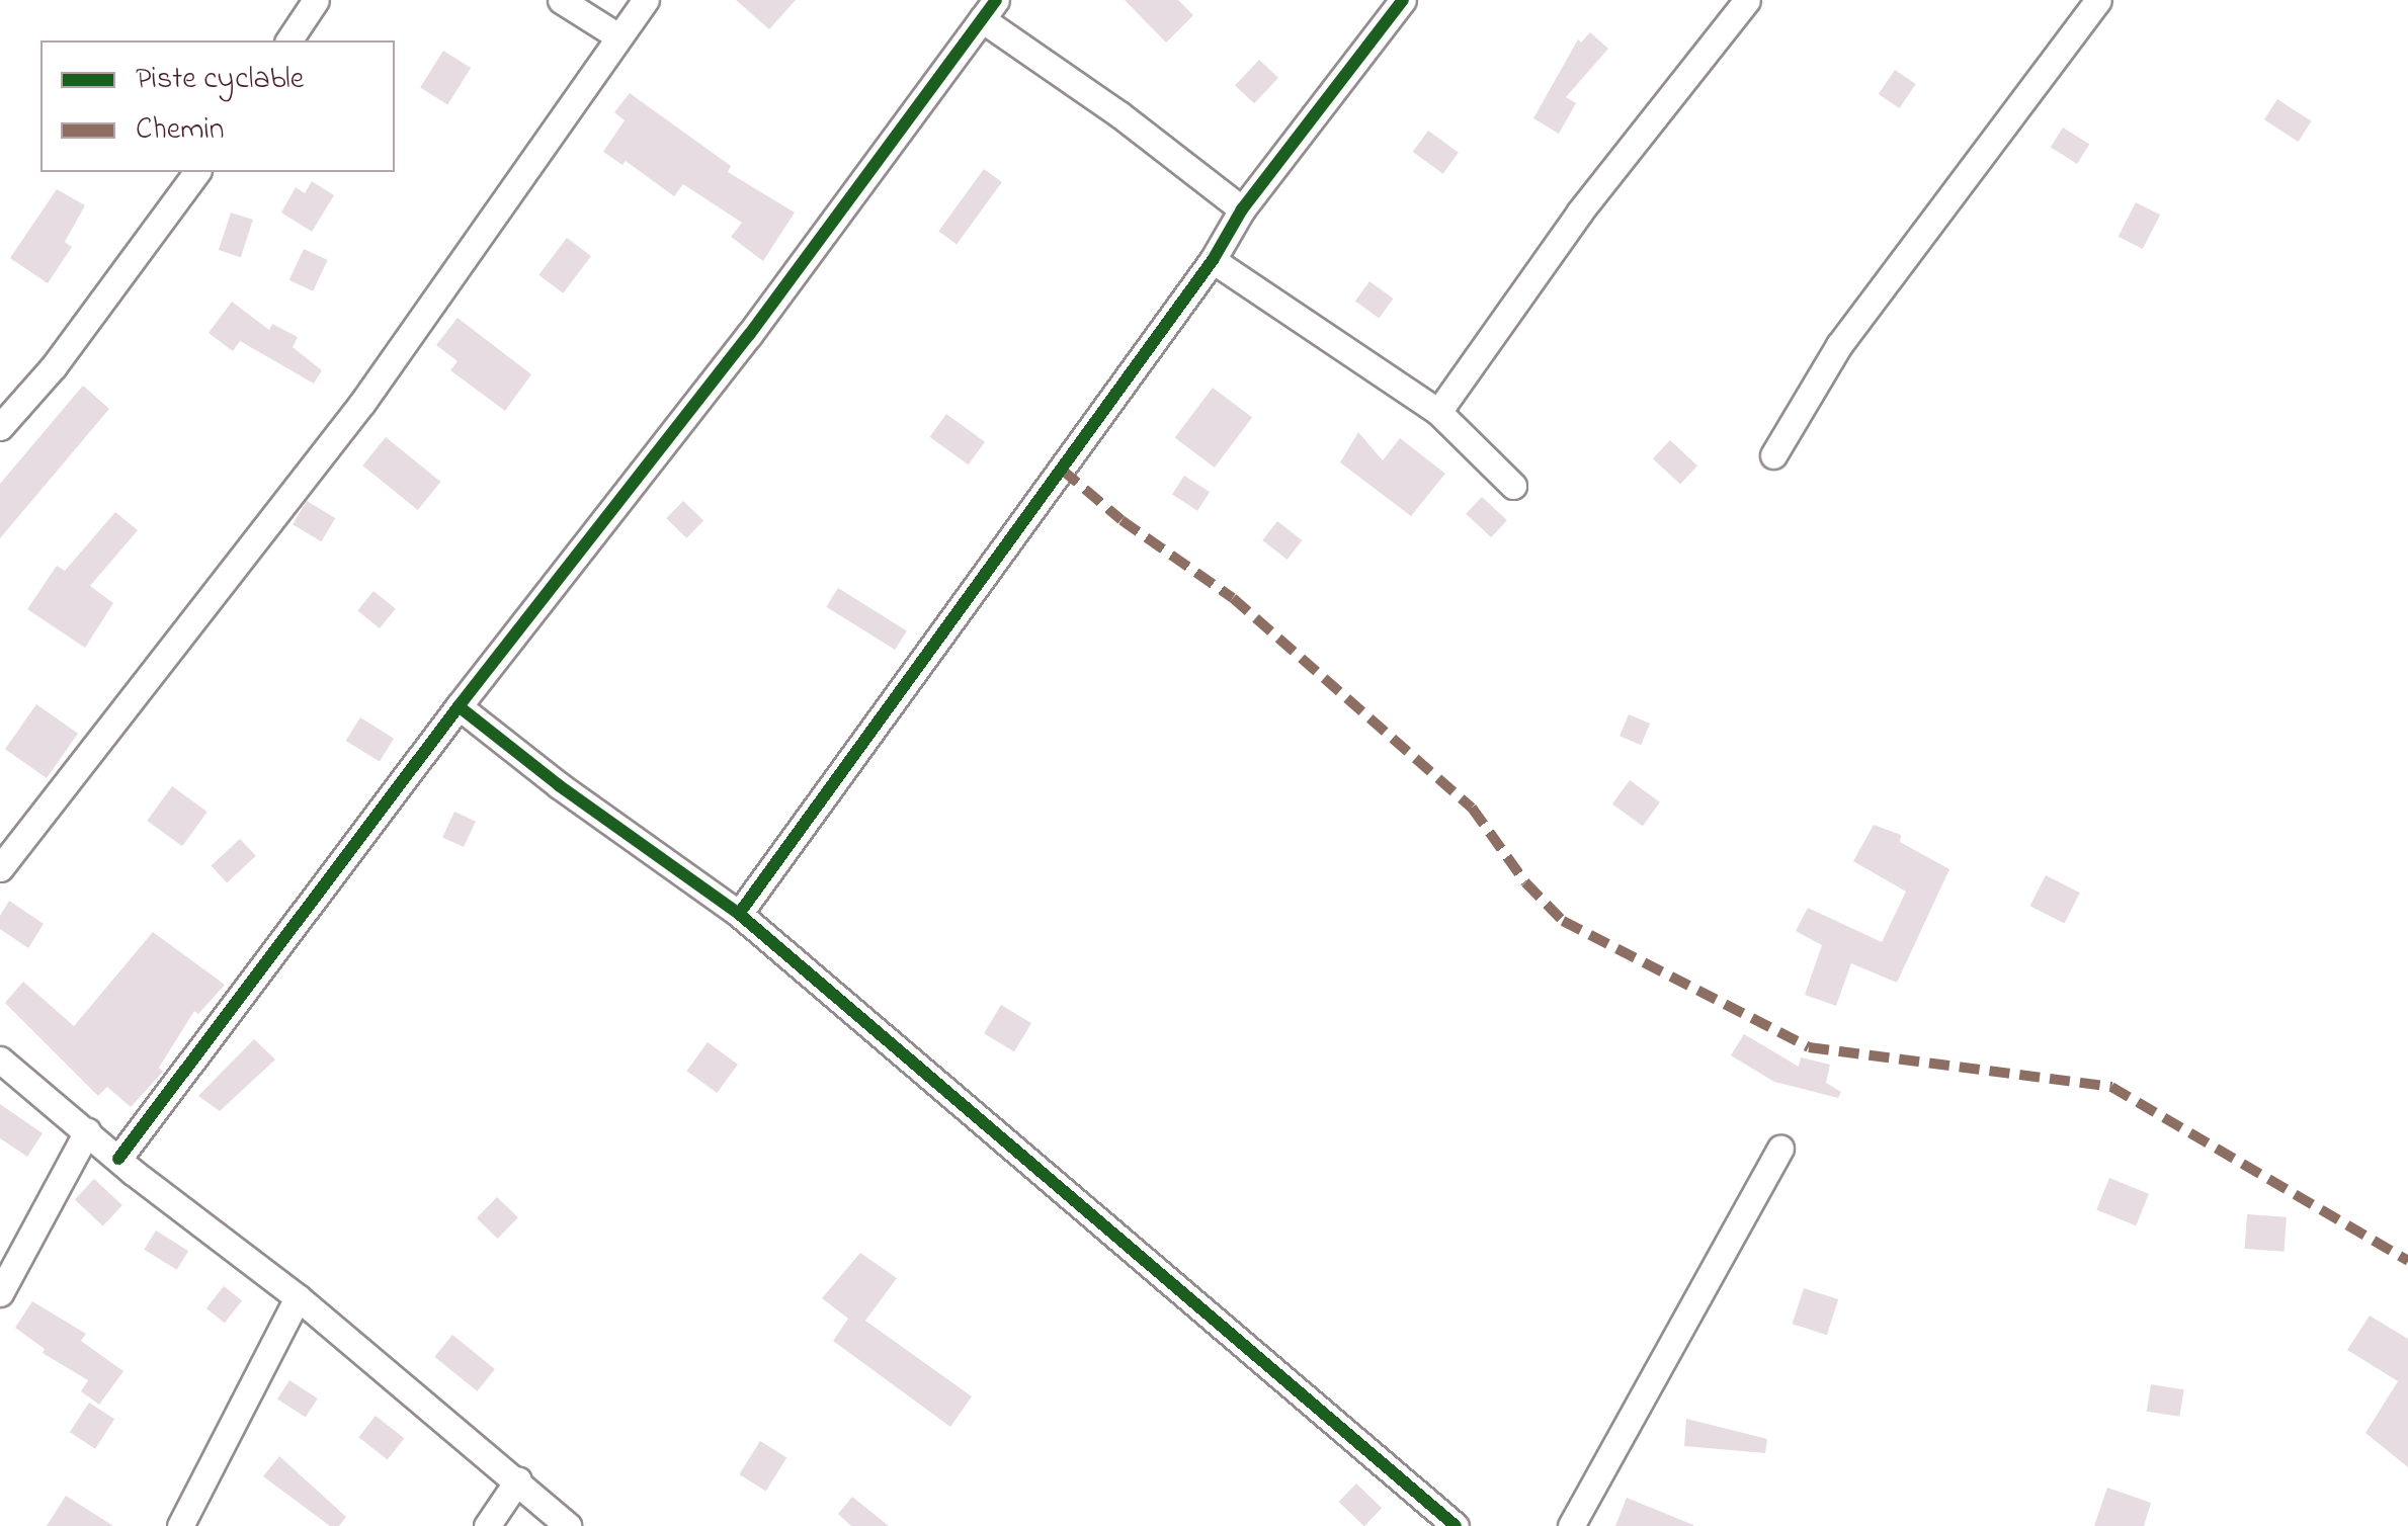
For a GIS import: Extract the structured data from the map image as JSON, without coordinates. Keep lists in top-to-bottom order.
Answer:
{
  "legend": ["Piste cyclable", "Chemin"]
}
